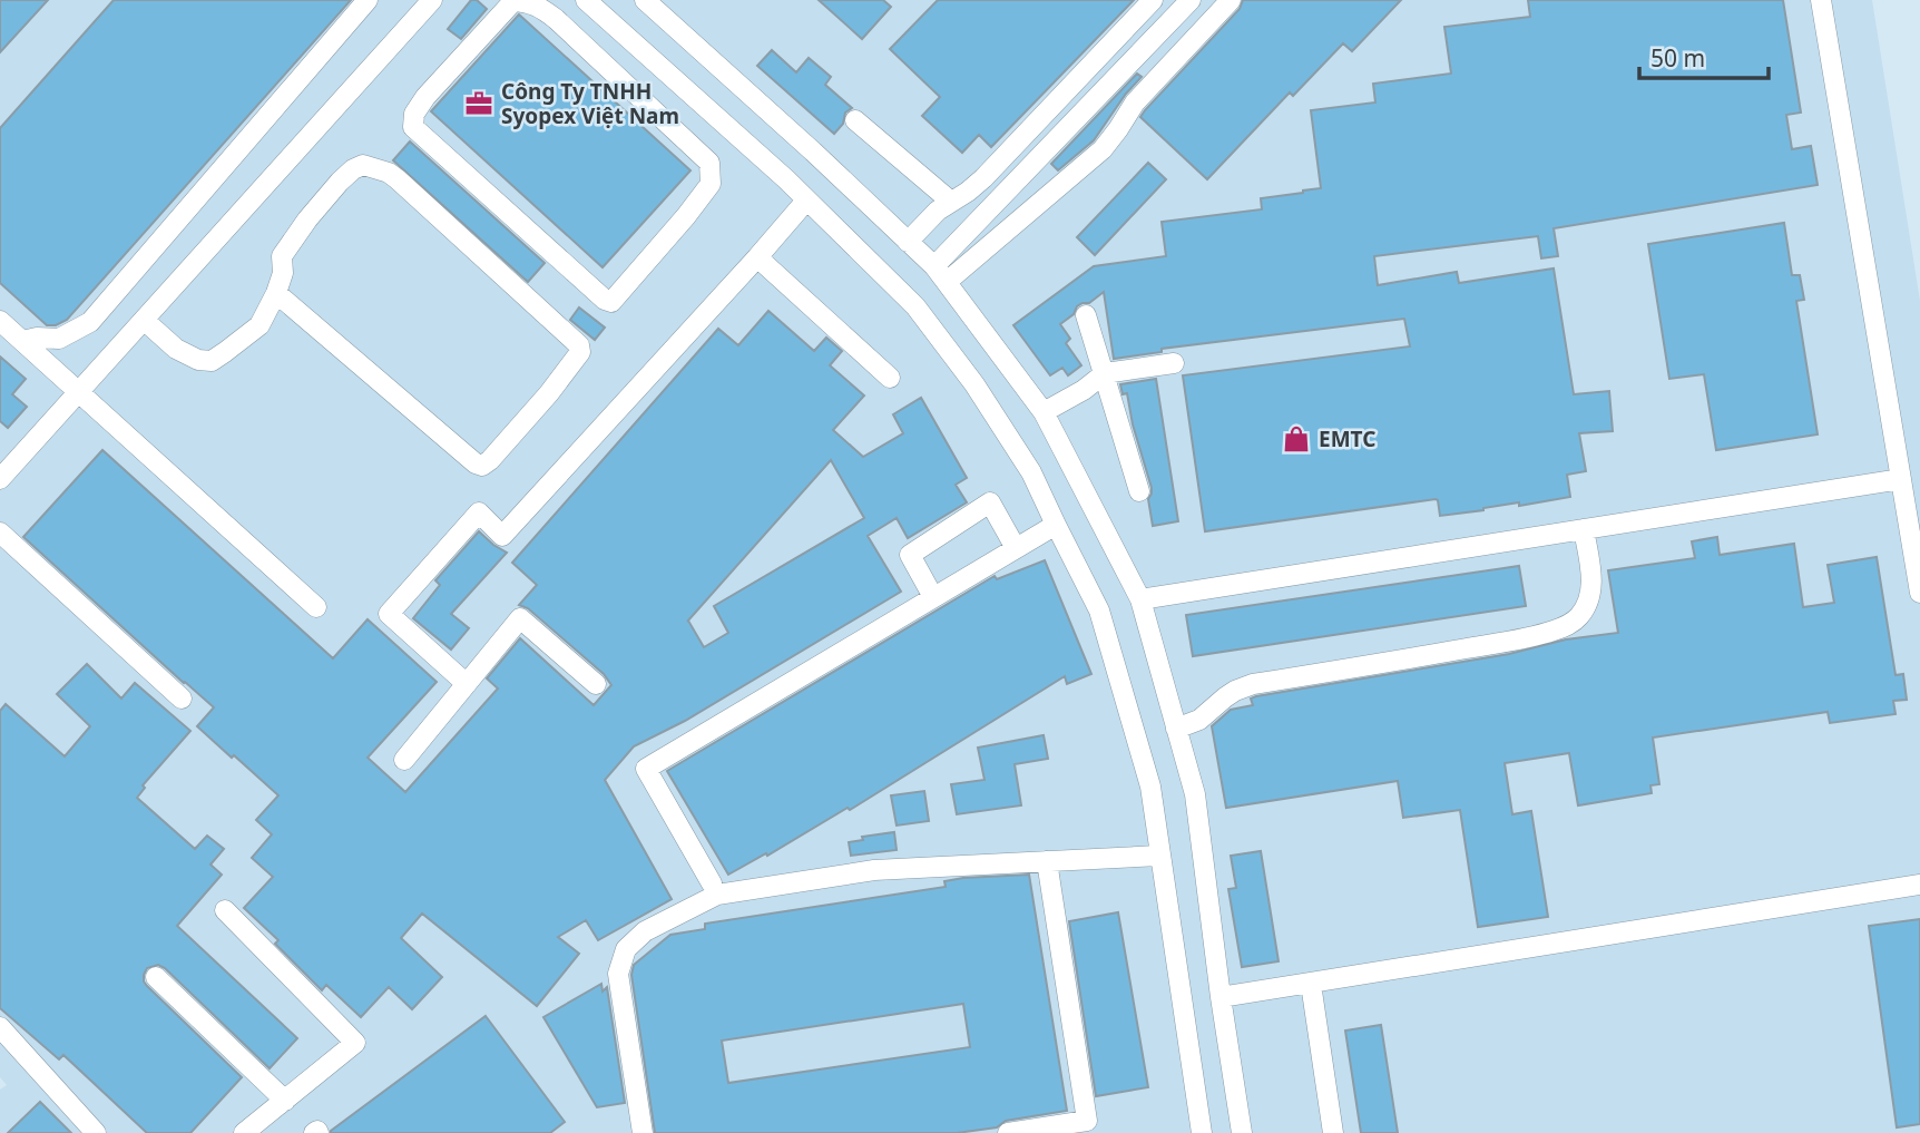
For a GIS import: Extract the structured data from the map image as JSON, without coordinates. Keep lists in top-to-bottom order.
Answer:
{
  "places": {
    "office": ["Công Ty TNHH Syopex Việt Nam"],
    "shop": ["EMTC"]
  },
  "scale_bar": "50 m"
}
